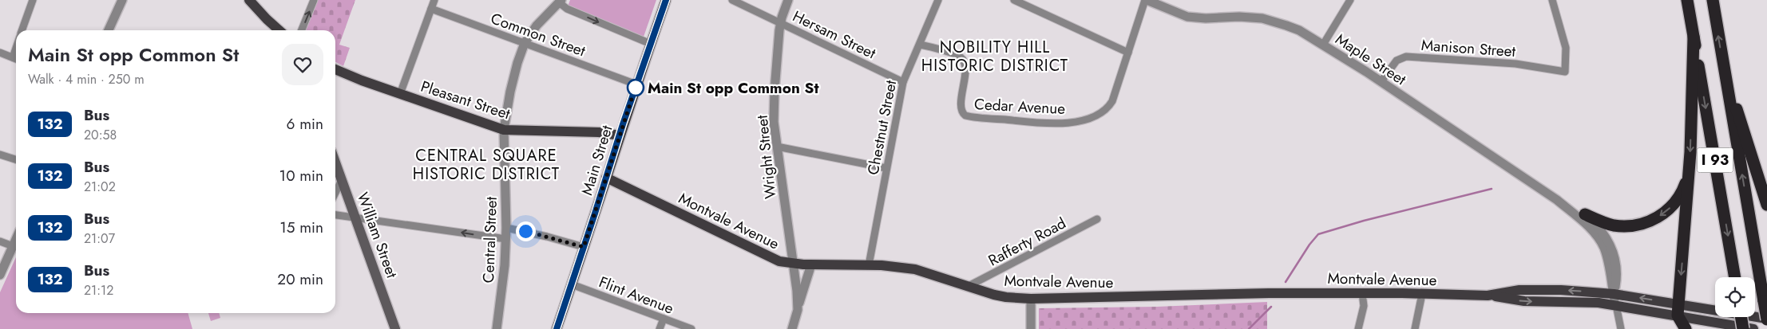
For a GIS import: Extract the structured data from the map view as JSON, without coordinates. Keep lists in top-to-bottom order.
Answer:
{
  "streets": {
    "highway": ["I 93"],
    "main road": [
      "Pleasant Street",
      "Main Street",
      "Montvale Avenue",
      "William Street"
    ],
    "street": [
      "Common Street",
      "Hersam Street",
      "Manison Street",
      "Maple Street",
      "Cedar Avenue",
      "Chestnut Street",
      "Wright Street",
      "Central Street",
      "Rafferty Road",
      "Flint Avenue"
    ]
  },
  "crossings": [
    ["Common Street", "Main Street"],
    ["Common Street", "Central Street"],
    ["Hersam Street", "Chestnut Street"],
    ["Hersam Street", "Wright Street"],
    ["Manison Street", "Maple Street"],
    ["Maple Street", "Cedar Avenue"],
    ["Maple Street", "Montvale Avenue"],
    ["Pleasant Street", "Main Street"],
    ["Pleasant Street", "Central Street"],
    ["Cedar Avenue", "Chestnut Street"],
    ["Chestnut Street", "Montvale Avenue"],
    ["Wright Street", "Montvale Avenue"],
    ["Main Street", "Montvale Avenue"],
    ["Main Street", "Flint Avenue"],
    ["I 93", "Montvale Avenue"],
    ["Montvale Avenue", "Rafferty Road"]
  ],
  "districts": ["NOBILITY HILL HISTORIC DISTRICT", "CENTRAL SQUARE HISTORIC DISTRICT"],
  "places": ["Main St opp Common St"],
  "lines": ["bus line 132"],
  "page": {
    "heading": ["Main St opp Common St", "Walk · 4 min · 250 m"],
    "list": [
      {
        "mark": "132",
        "name": "Bus",
        "note": "20:58",
        "value": "6 min"
      },
      {
        "mark": "132",
        "name": "Bus",
        "note": "21:02",
        "value": "10 min"
      },
      {
        "mark": "132",
        "name": "Bus",
        "note": "21:07",
        "value": "15 min"
      },
      {
        "mark": "132",
        "name": "Bus",
        "note": "21:12",
        "value": "20 min"
      }
    ]
  }
}
